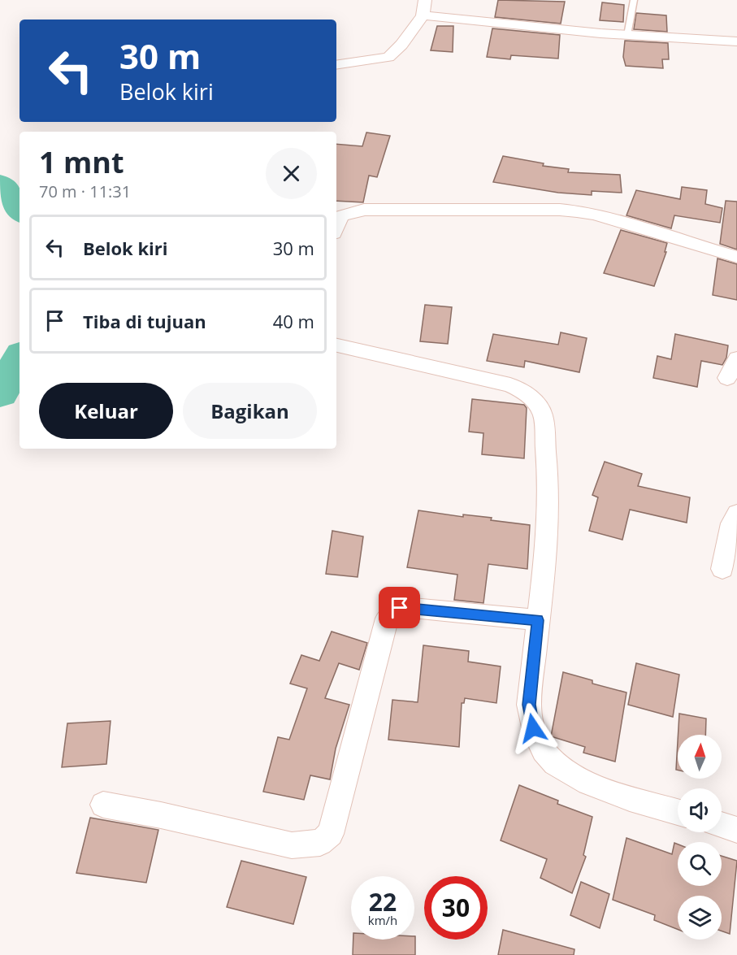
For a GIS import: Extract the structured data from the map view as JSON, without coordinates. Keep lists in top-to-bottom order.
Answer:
{
  "north": "top",
  "page": {
    "turn": ["30 m", "Belok kiri"],
    "heading": ["1 mnt", "70 m · 11:31"],
    "list": [
      {
        "name": "Belok kiri",
        "value": "30 m"
      },
      {
        "name": "Tiba di tujuan",
        "value": "40 m"
      }
    ],
    "buttons": ["Keluar", "Bagikan"],
    "speed": "22 km/h",
    "limit": "30"
  }
}
